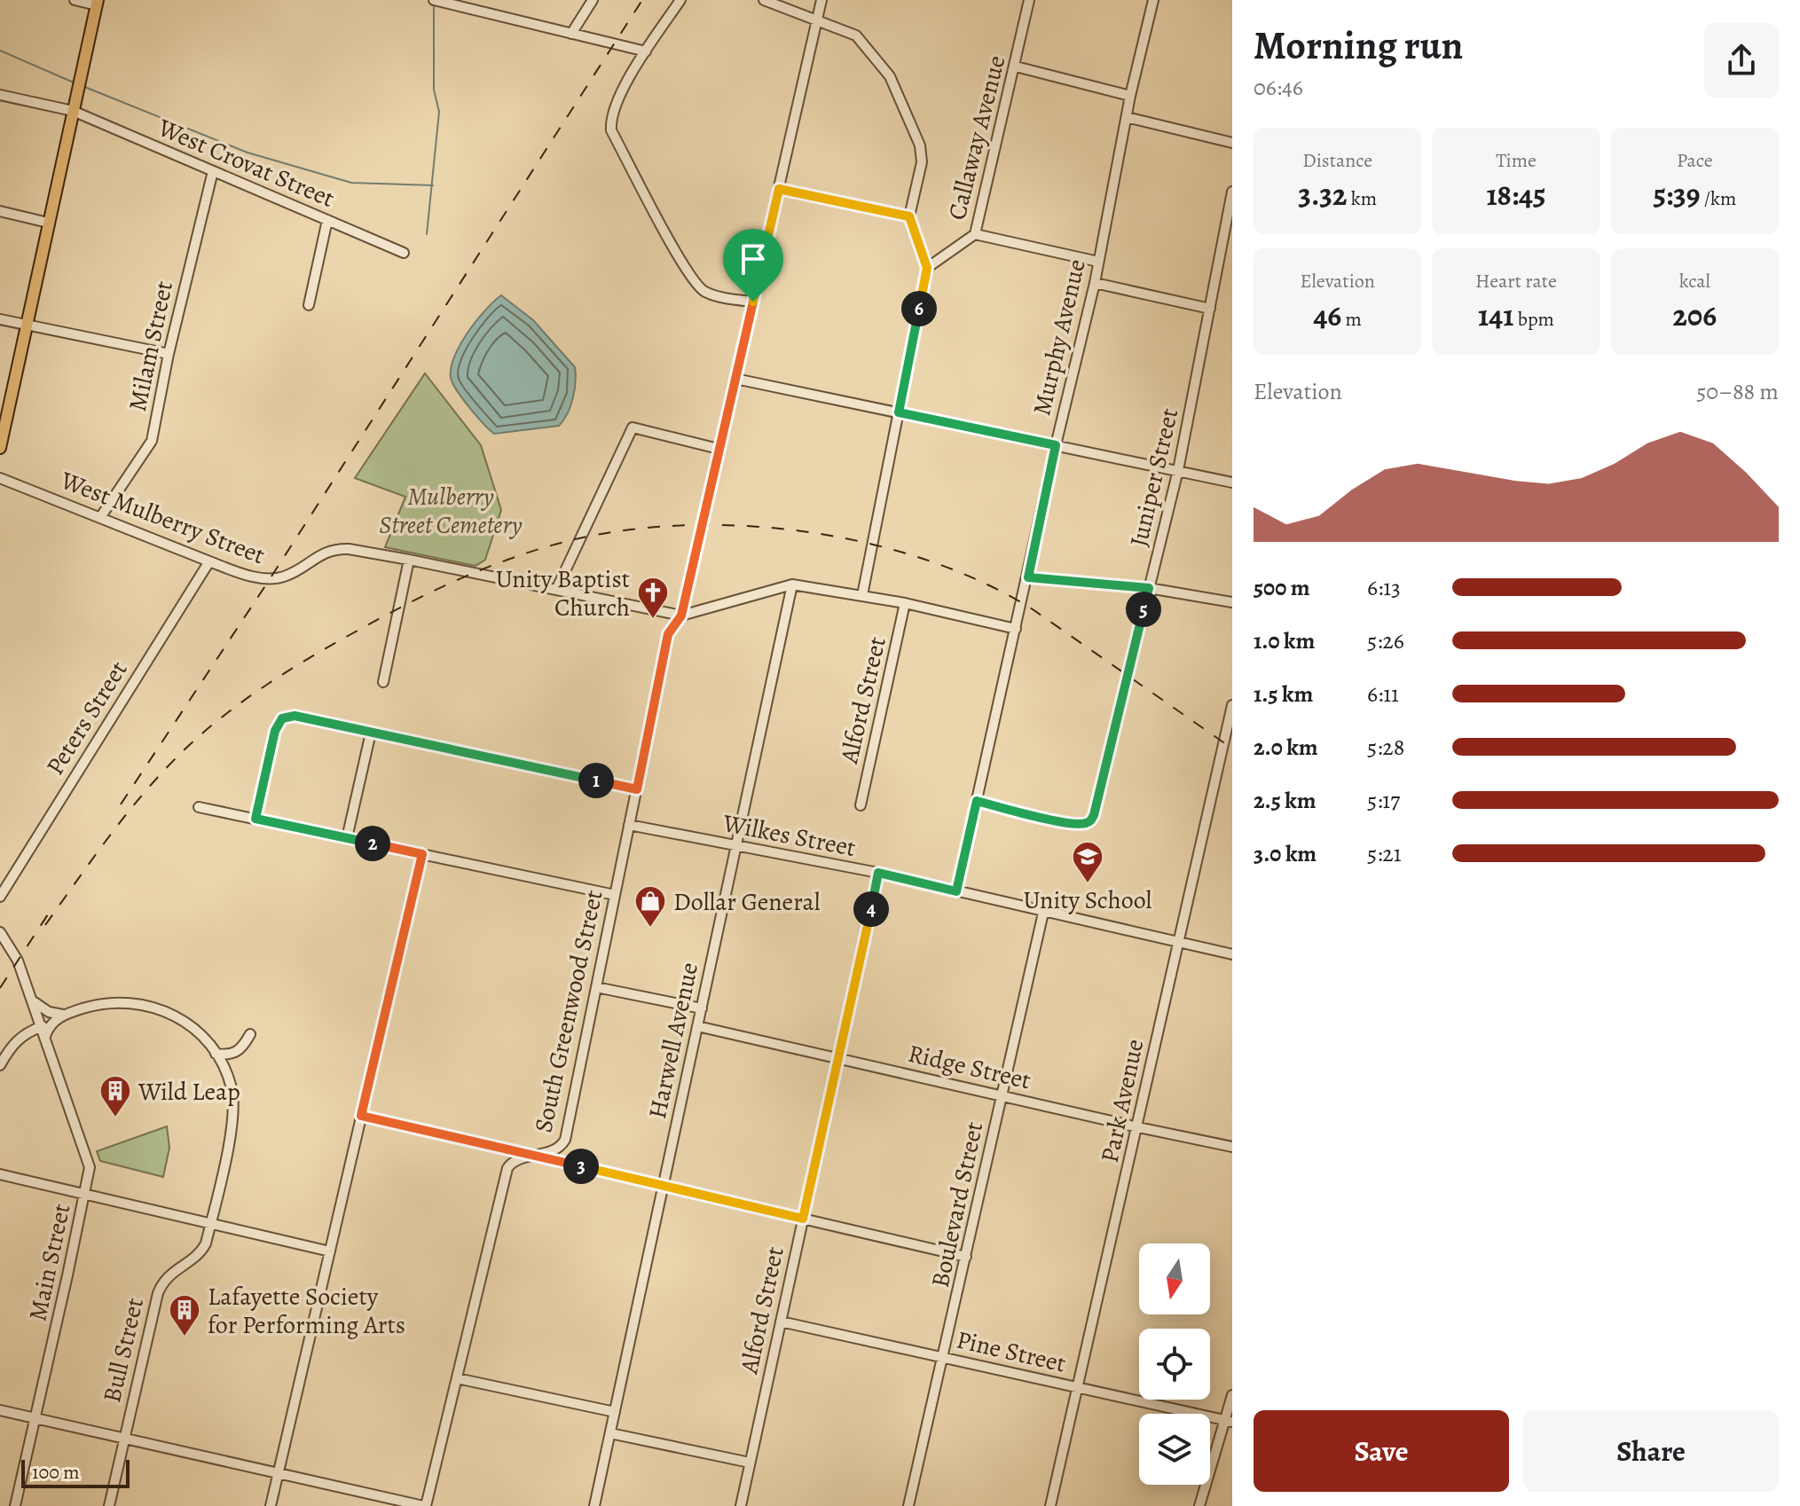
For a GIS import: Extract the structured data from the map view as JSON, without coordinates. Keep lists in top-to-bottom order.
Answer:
{
  "streets": {
    "street": [
      "Callaway Avenue",
      "West Crovat Street",
      "Murphy Avenue",
      "Milam Street",
      "Juniper Street",
      "West Mulberry Street",
      "Alford Street",
      "Peters Street",
      "Wilkes Street",
      "South Greenwood Street",
      "Harwell Avenue",
      "Ridge Street",
      "Park Avenue",
      "Boulevard Street",
      "Main Street",
      "Bull Street",
      "Pine Street"
    ]
  },
  "crossings": [
    ["West Crovat Street", "Milam Street"],
    ["Murphy Avenue", "Juniper Street"],
    ["Murphy Avenue", "West Mulberry Street"],
    ["Murphy Avenue", "Wilkes Street"],
    ["Milam Street", "West Mulberry Street"],
    ["West Mulberry Street", "Alford Street"],
    ["West Mulberry Street", "Peters Street"],
    ["West Mulberry Street", "South Greenwood Street"],
    ["West Mulberry Street", "Harwell Avenue"],
    ["Alford Street", "Wilkes Street"],
    ["Alford Street", "Ridge Street"],
    ["Alford Street", "Pine Street"],
    ["Wilkes Street", "South Greenwood Street"],
    ["Wilkes Street", "Harwell Avenue"],
    ["Wilkes Street", "Park Avenue"],
    ["Wilkes Street", "Boulevard Street"],
    ["Harwell Avenue", "Ridge Street"],
    ["Ridge Street", "Park Avenue"],
    ["Ridge Street", "Boulevard Street"],
    ["Park Avenue", "Pine Street"],
    ["Boulevard Street", "Pine Street"]
  ],
  "parks": ["Mulberry Street Cemetery"],
  "places": {
    "church": ["Unity Baptist Church"],
    "school or university": ["Unity School"],
    "shop": ["Dollar General"],
    "building": ["Wild Leap", "Lafayette Society for Performing Arts"]
  },
  "scale_bar": "100 m",
  "north": "bottom",
  "page": {
    "heading": ["Morning run", "06:46"],
    "stats": [
      ["Distance", "3.32 km"],
      ["Time", "18:45"],
      ["Pace", "5:39 /km"],
      ["Elevation", "46 m"],
      ["Heart rate", "141 bpm"],
      ["kcal", "206"]
    ],
    "pins": [
      "6",
      "5",
      "1",
      "2",
      "4",
      "3"
    ],
    "chart": ["Elevation", "50–88 m"],
    "list": [
      {
        "name": "500 m",
        "note": "6:13"
      },
      {
        "name": "1.0 km",
        "note": "5:26"
      },
      {
        "name": "1.5 km",
        "note": "6:11"
      },
      {
        "name": "2.0 km",
        "note": "5:28"
      },
      {
        "name": "2.5 km",
        "note": "5:17"
      },
      {
        "name": "3.0 km",
        "note": "5:21"
      }
    ],
    "buttons": ["Save", "Share"],
    "scale": "100 m"
  }
}
